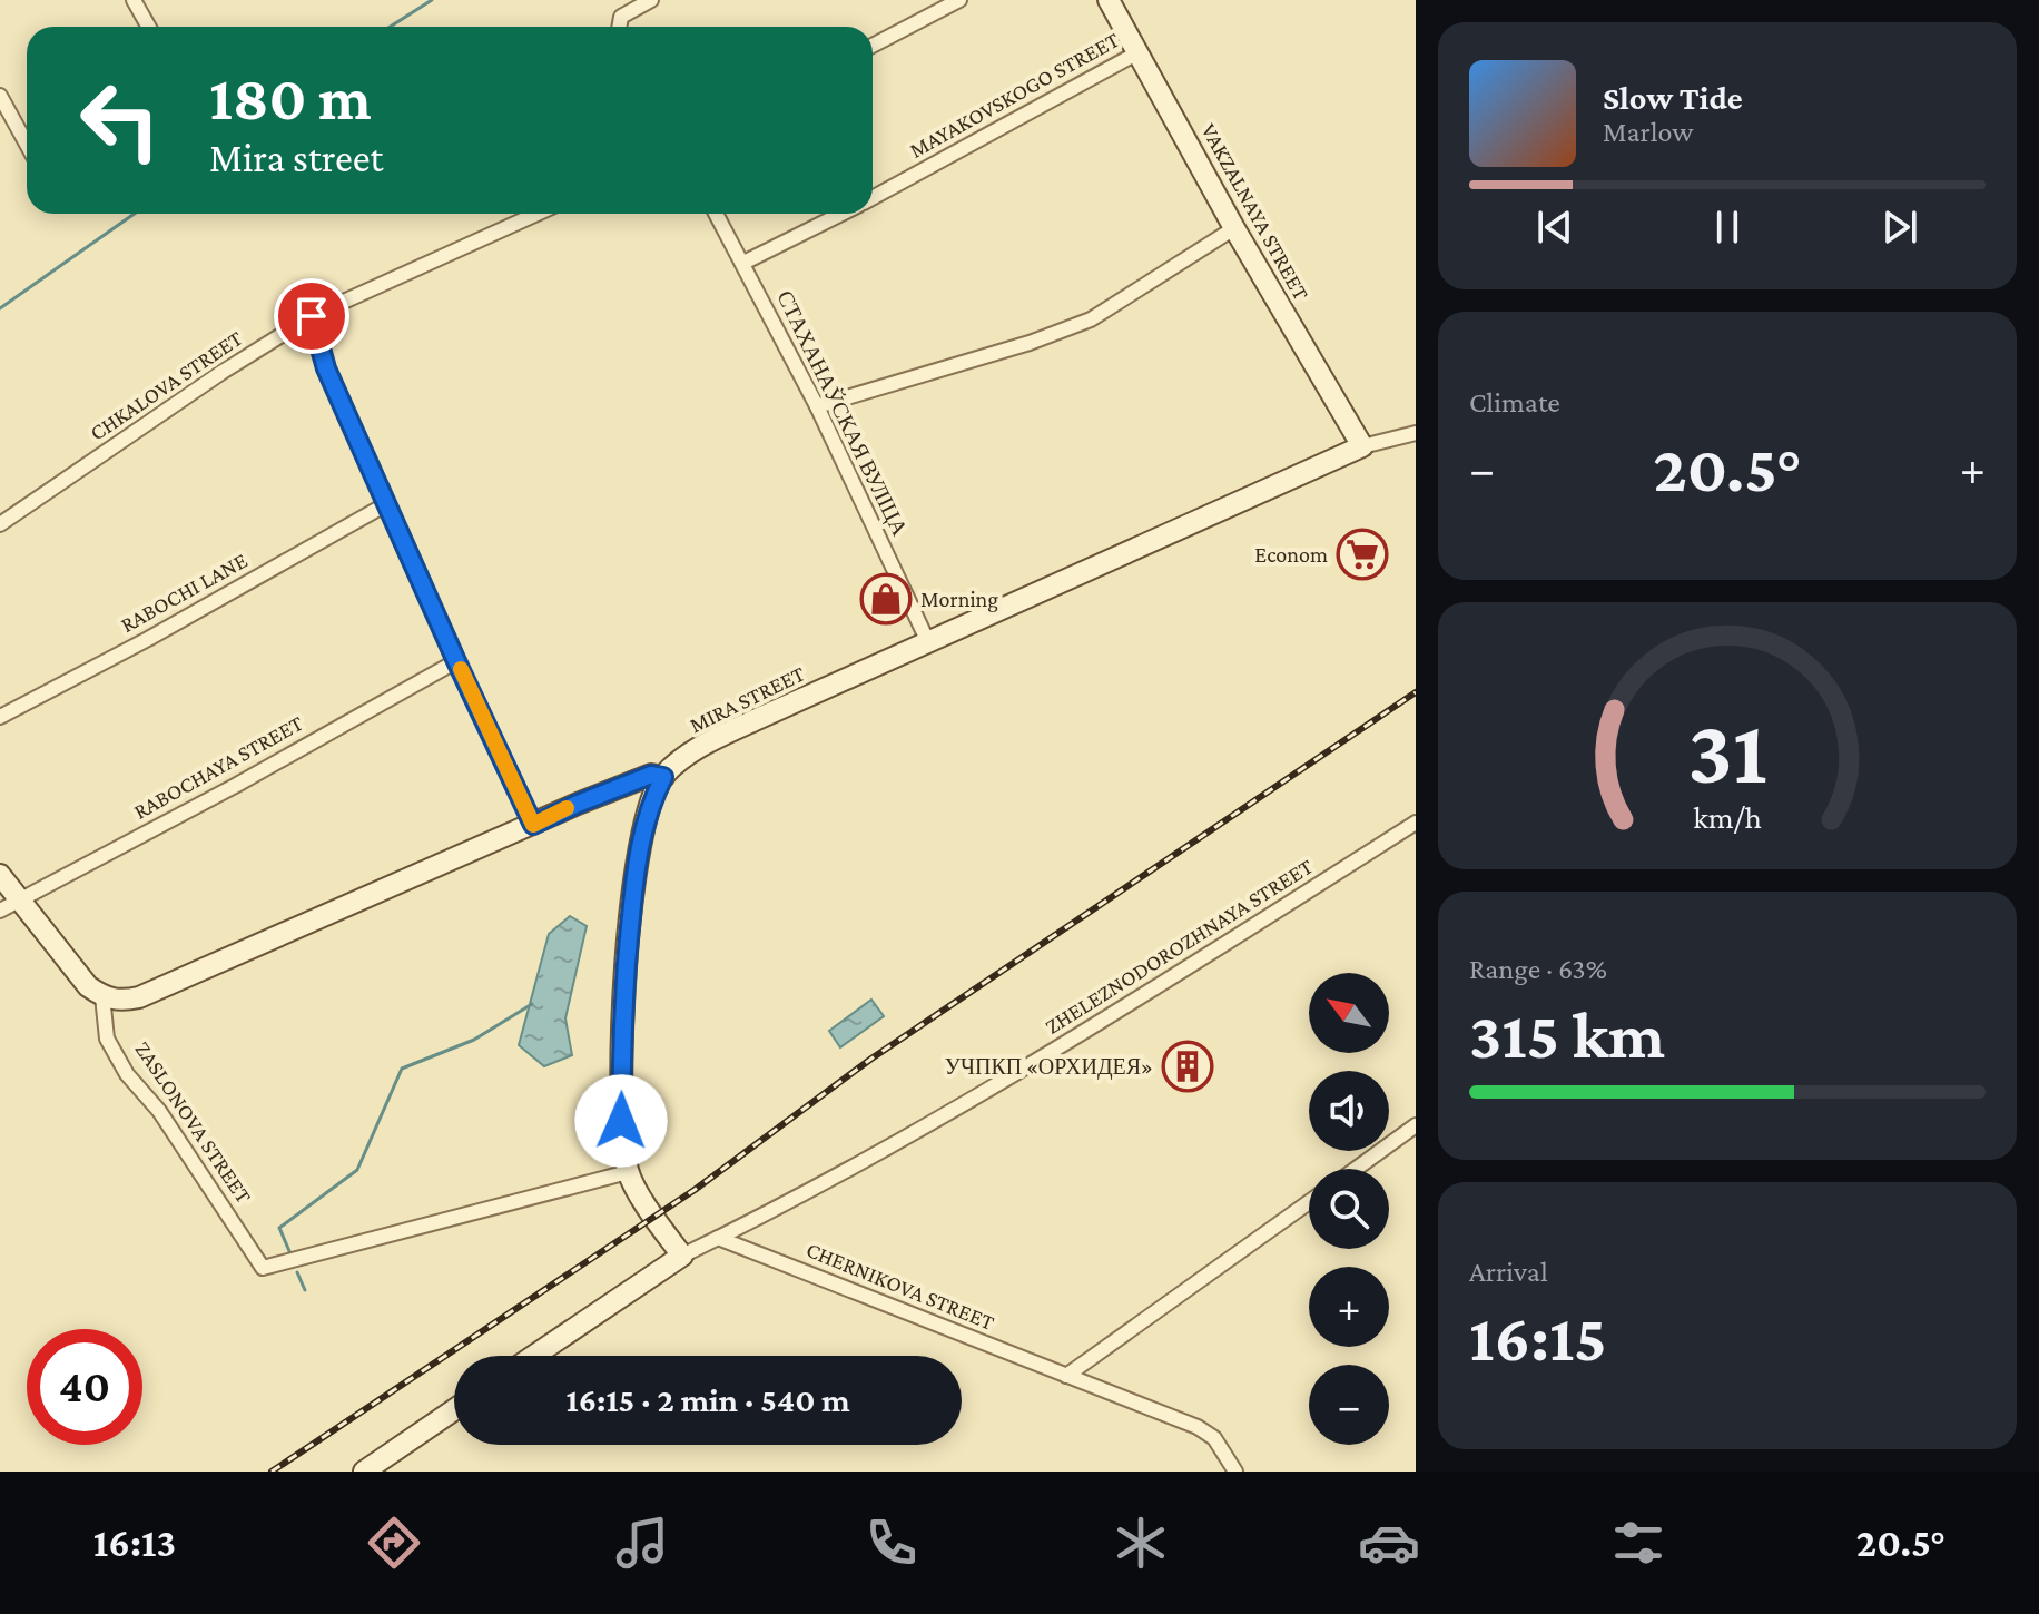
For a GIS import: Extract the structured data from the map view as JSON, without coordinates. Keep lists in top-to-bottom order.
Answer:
{
  "streets": {
    "street": [
      "MAYAKOVSKOGO STREET",
      "VAKZALNAYA STREET",
      "CHKALOVA STREET",
      "СТАХАНАЎСКАЯ ВУЛІЦА",
      "RABOCHI LANE",
      "MIRA STREET",
      "RABOCHAYA STREET",
      "ZHELEZNODOROZHNAYA STREET",
      "ZASLONOVA STREET",
      "CHERNIKOVA STREET"
    ]
  },
  "crossings": [
    ["MAYAKOVSKOGO STREET", "VAKZALNAYA STREET"],
    ["MAYAKOVSKOGO STREET", "СТАХАНАЎСКАЯ ВУЛІЦА"],
    ["VAKZALNAYA STREET", "MIRA STREET"],
    ["СТАХАНАЎСКАЯ ВУЛІЦА", "MIRA STREET"],
    ["MIRA STREET", "ZASLONOVA STREET"],
    ["ZHELEZNODOROZHNAYA STREET", "CHERNIKOVA STREET"]
  ],
  "places": {
    "supermarket": ["Econom"],
    "shop": ["Morning"],
    "building": ["УЧПКП «ОРХИДЕЯ»"]
  },
  "north": "top left",
  "page": {
    "turn": ["180 m", "Mira street"],
    "song": ["Slow Tide", "Marlow"],
    "tile": [
      "Climate",
      ["Range · 63%", "315 km"],
      ["Arrival", "16:15"]
    ],
    "heat": ["−", "20.5°", "+"],
    "map_buttons": ["+", "−"],
    "limit": "40",
    "trip": "16:15 · 2 min · 540 m",
    "tabs": ["16:13", "20.5°"],
    "gauge": ["31", "km/h"]
  }
}
